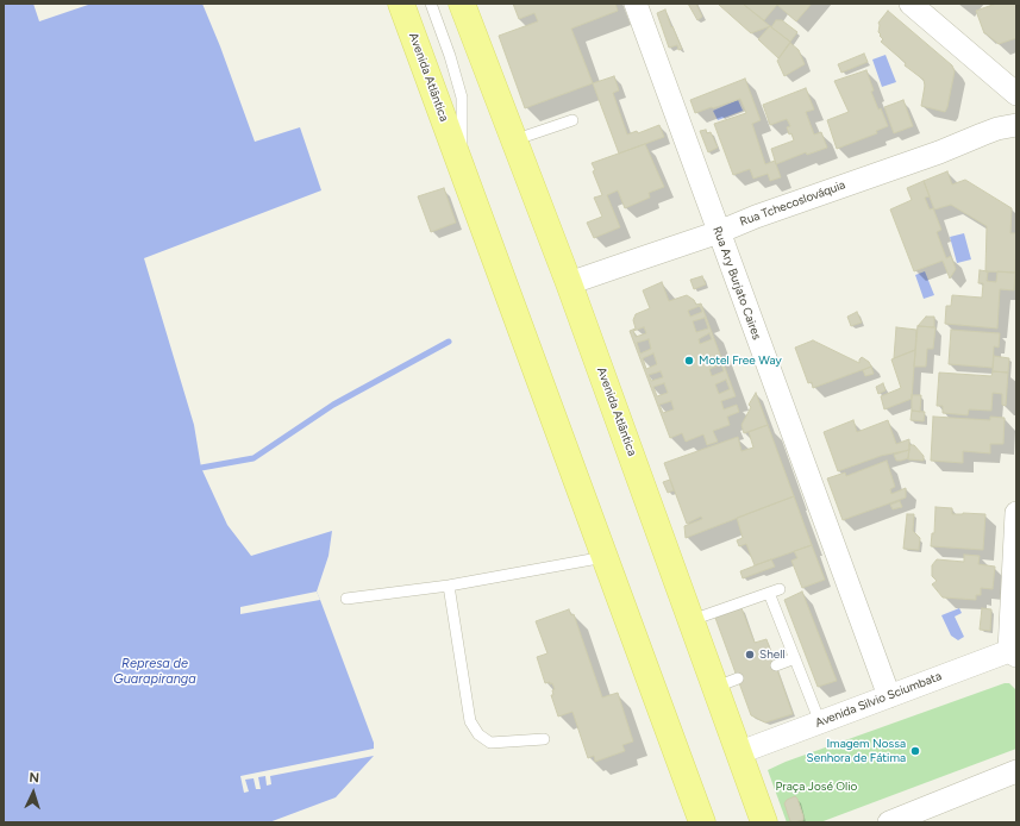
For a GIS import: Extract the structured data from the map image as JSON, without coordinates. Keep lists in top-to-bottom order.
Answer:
{
  "streets": {
    "main road": ["Avenida Atlântica"],
    "street": ["Rua Tchecoslováquia", "Rua Ary Burjato Caires", "Avenida Silvio Sciumbata"]
  },
  "crossings": [
    ["Avenida Atlântica", "Rua Tchecoslováquia"],
    ["Avenida Atlântica", "Avenida Silvio Sciumbata"],
    ["Rua Tchecoslováquia", "Rua Ary Burjato Caires"],
    ["Rua Ary Burjato Caires", "Avenida Silvio Sciumbata"]
  ],
  "water": ["Represa de Guarapiranga"],
  "parks": ["Praça José Olio"],
  "places": ["Motel Free Way", "Shell", "Imagem Nossa Senhora de Fátima"],
  "north": "top"
}
